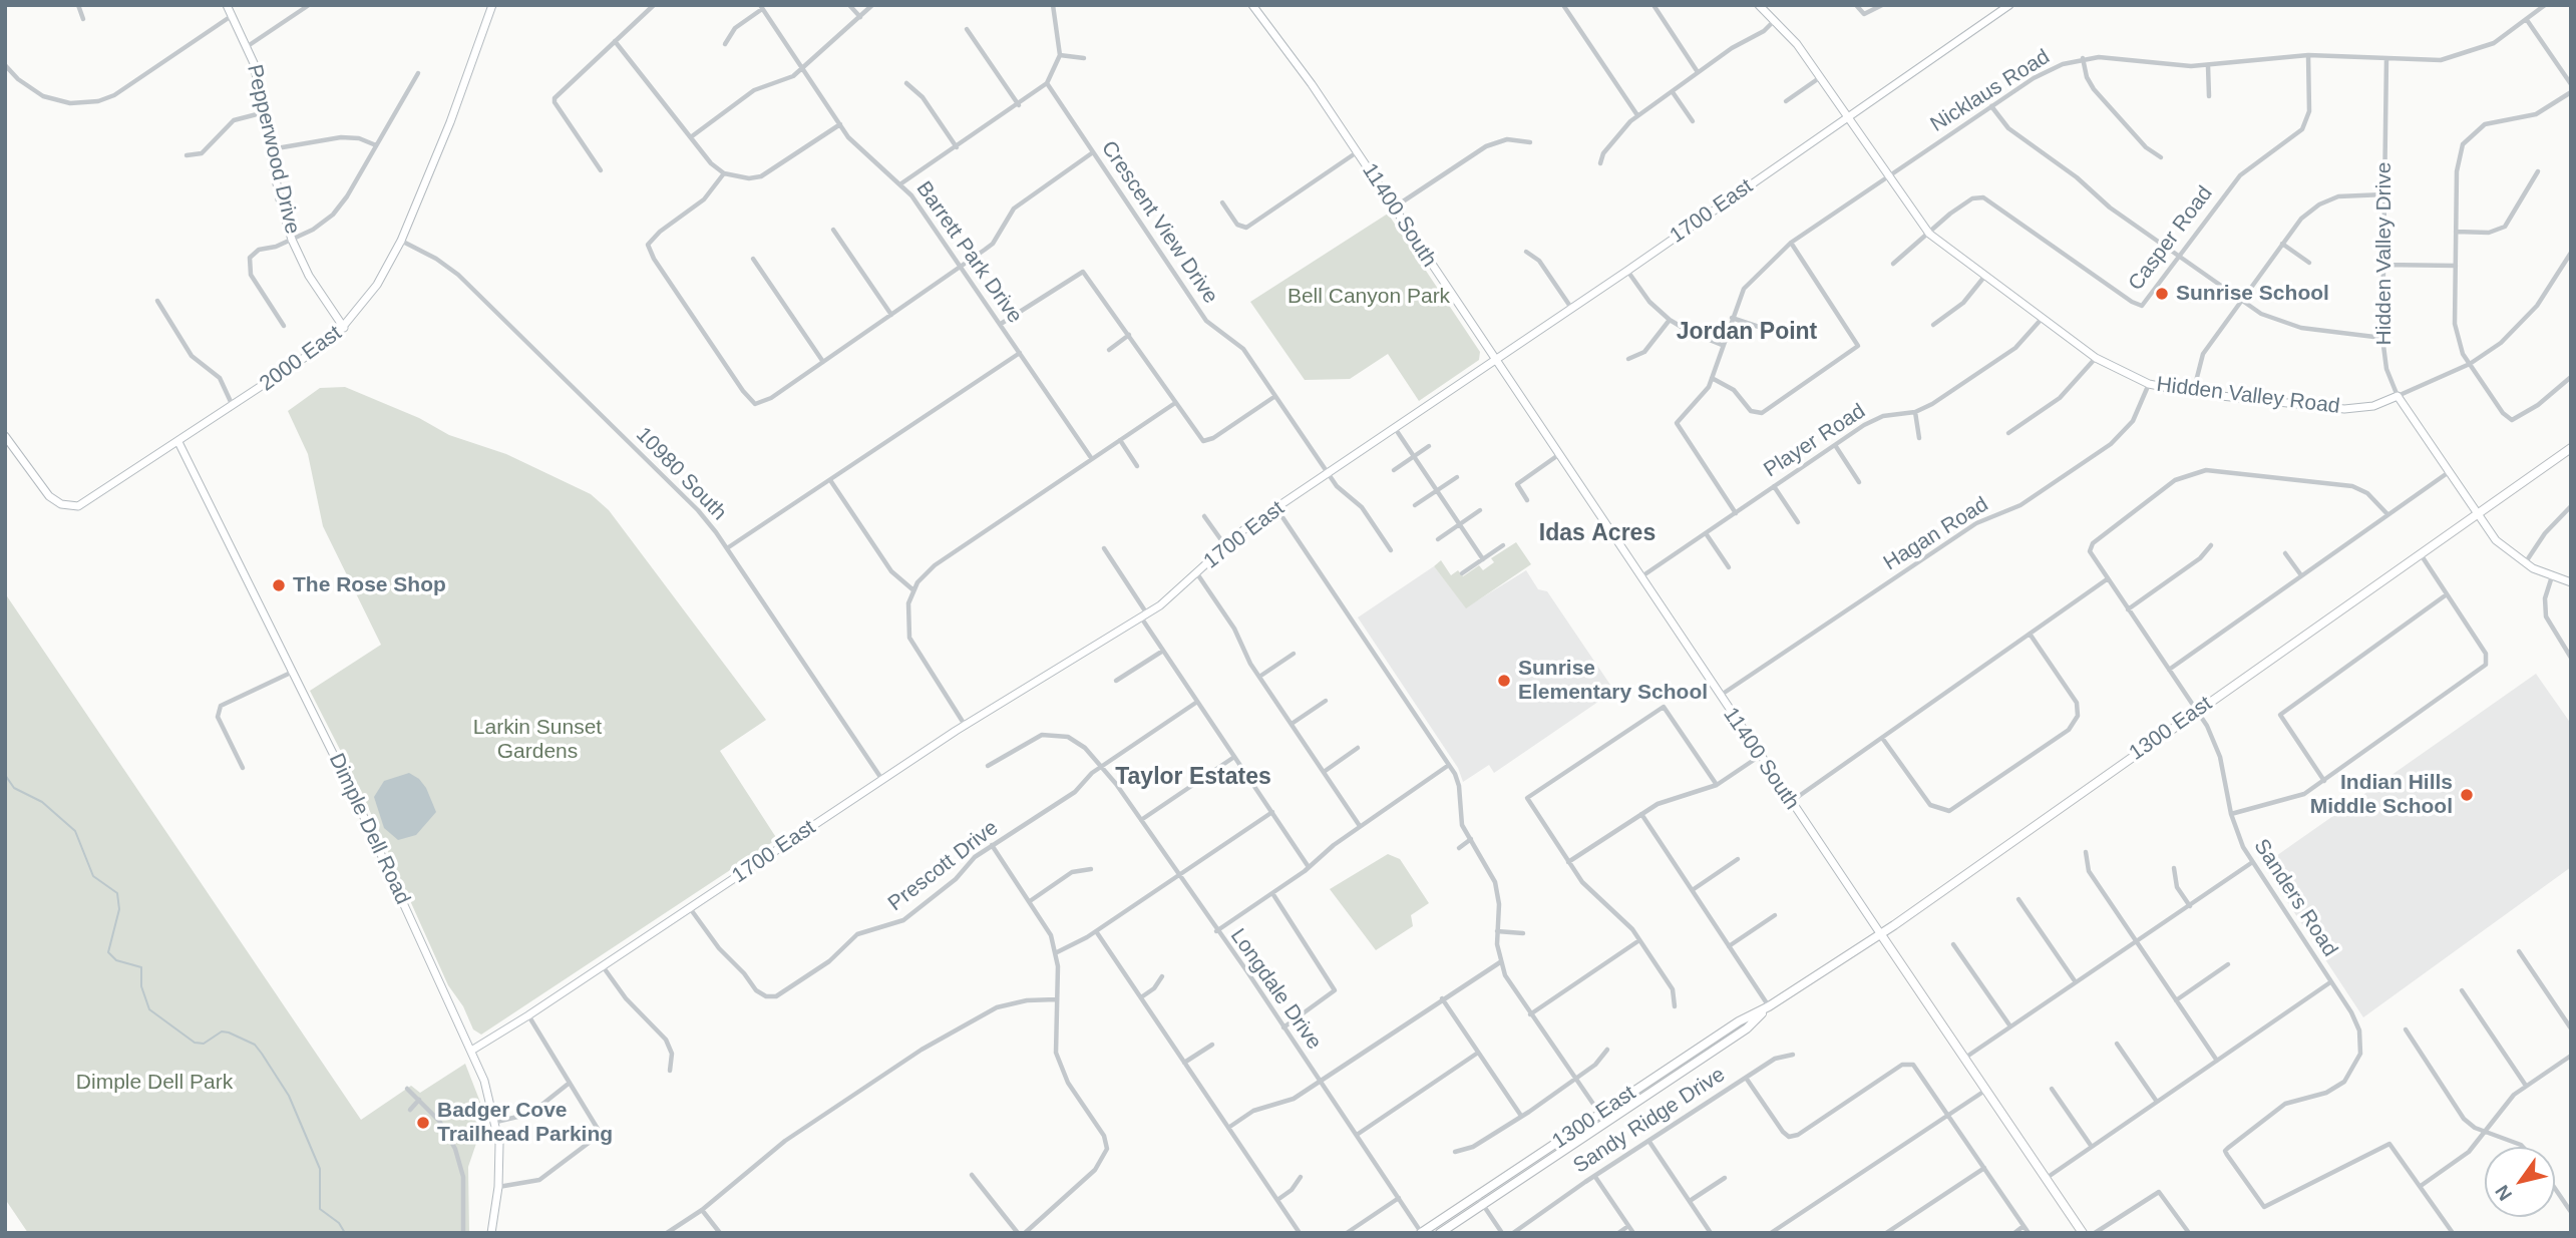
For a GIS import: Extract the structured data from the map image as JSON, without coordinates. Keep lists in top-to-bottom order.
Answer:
{
  "streets": {
    "main road": ["11400 South", "1300 East"],
    "street": [
      "Nicklaus Road",
      "Pepperwood Drive",
      "1700 East",
      "Crescent View Drive",
      "Casper Road",
      "Barrett Park Drive",
      "Hidden Valley Drive",
      "2000 East",
      "Hidden Valley Road",
      "Player Road",
      "10980 South",
      "Hagan Road",
      "Dimple Dell Road",
      "Prescott Drive",
      "Sanders Road",
      "Longdale Drive",
      "Sandy Ridge Drive"
    ]
  },
  "crossings": [
    ["Nicklaus Road", "Casper Road"],
    ["Nicklaus Road", "Hidden Valley Drive"],
    ["Nicklaus Road", "Hidden Valley Road"],
    ["Nicklaus Road", "Player Road"],
    ["Pepperwood Drive", "2000 East"],
    ["1700 East", "11400 South"],
    ["1700 East", "Crescent View Drive"],
    ["1700 East", "Hidden Valley Road"],
    ["1700 East", "10980 South"],
    ["1700 East", "Dimple Dell Road"],
    ["1700 East", "Prescott Drive"],
    ["11400 South", "Player Road"],
    ["11400 South", "Hagan Road"],
    ["11400 South", "1300 East"],
    ["Casper Road", "Hidden Valley Road"],
    ["Hidden Valley Drive", "Hidden Valley Road"],
    ["Hidden Valley Drive", "1300 East"],
    ["2000 East", "10980 South"],
    ["2000 East", "Dimple Dell Road"],
    ["Hidden Valley Road", "Player Road"],
    ["Hidden Valley Road", "Hagan Road"],
    ["1300 East", "Sanders Road"],
    ["1300 East", "Longdale Drive"],
    ["Prescott Drive", "Longdale Drive"]
  ],
  "districts": ["Jordan Point", "Idas Acres", "Taylor Estates"],
  "parks": ["Bell Canyon Park", "Larkin Sunset Gardens", "Dimple Dell Park"],
  "places": [
    "Sunrise School",
    "The Rose Shop",
    "Sunrise Elementary School",
    "Indian Hills Middle School",
    "Badger Cove Trailhead Parking"
  ],
  "north": "bottom left"
}
